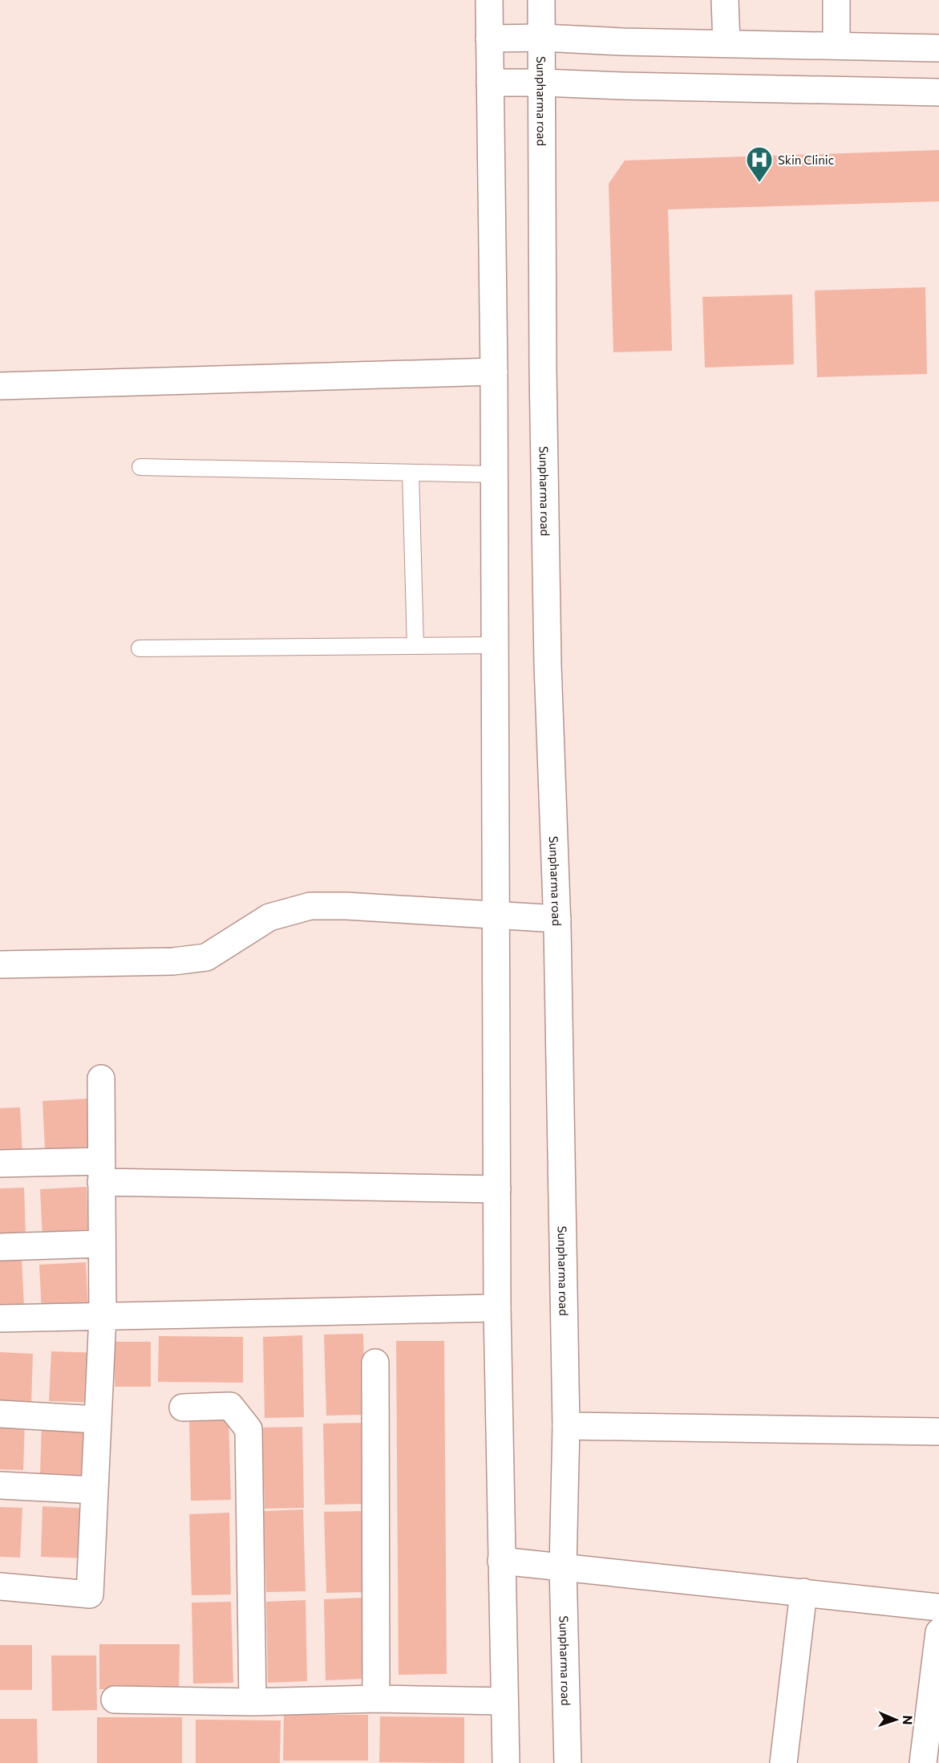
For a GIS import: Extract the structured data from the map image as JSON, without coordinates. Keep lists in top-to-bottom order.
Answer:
{
  "streets": {
    "street": ["Sunpharma road"]
  },
  "places": {
    "hospital": ["Skin Clinic"]
  },
  "north": "right"
}
